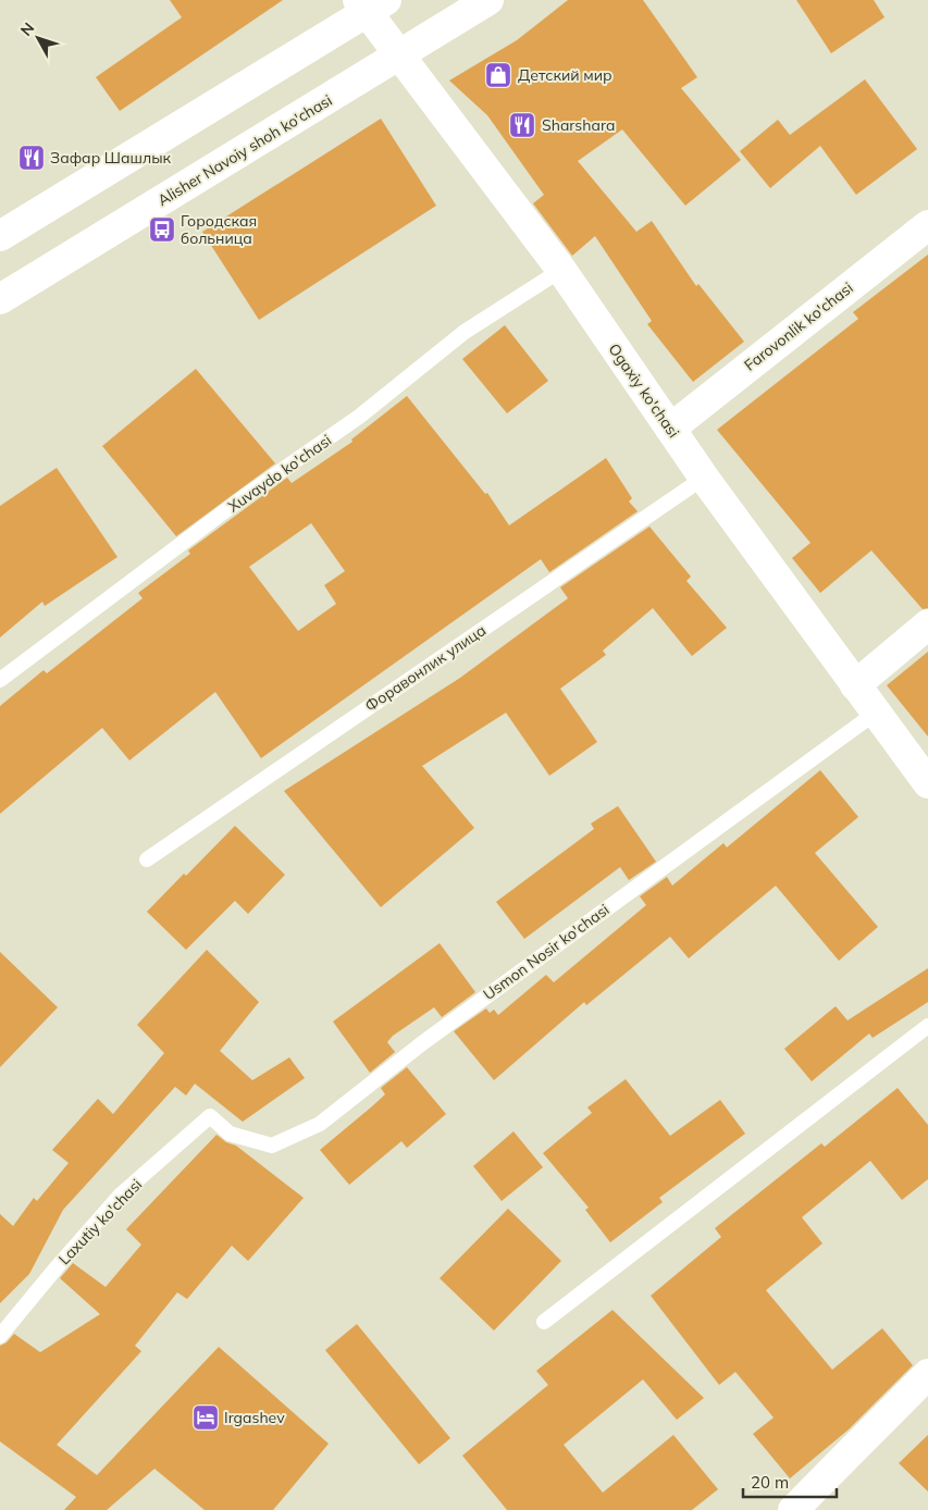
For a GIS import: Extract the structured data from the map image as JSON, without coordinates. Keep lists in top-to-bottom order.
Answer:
{
  "streets": {
    "street": ["Alisher Navoiy shoh ko'chasi", "Farovonlik ko'chasi", "Ogaxiy ko'chasi"],
    "lane": [
      "Xuvaydo ko'chasi",
      "Форавонлик улица",
      "Usmon Nosir ko'chasi",
      "Laxutiy ko'chasi"
    ]
  },
  "crossings": [
    ["Alisher Navoiy shoh ko'chasi", "Ogaxiy ko'chasi"],
    ["Farovonlik ko'chasi", "Ogaxiy ko'chasi"],
    ["Ogaxiy ko'chasi", "Xuvaydo ko'chasi"],
    ["Ogaxiy ko'chasi", "Форавонлик улица"],
    ["Ogaxiy ko'chasi", "Usmon Nosir ko'chasi"],
    ["Usmon Nosir ko'chasi", "Laxutiy ko'chasi"]
  ],
  "places": {
    "shop": ["Детский мир"],
    "restaurant": ["Sharshara", "Зафар Шашлык"],
    "bus stop": ["Городская больница"],
    "hotel": ["Irgashev"]
  },
  "scale_bar": "20 m",
  "north": "top left"
}
